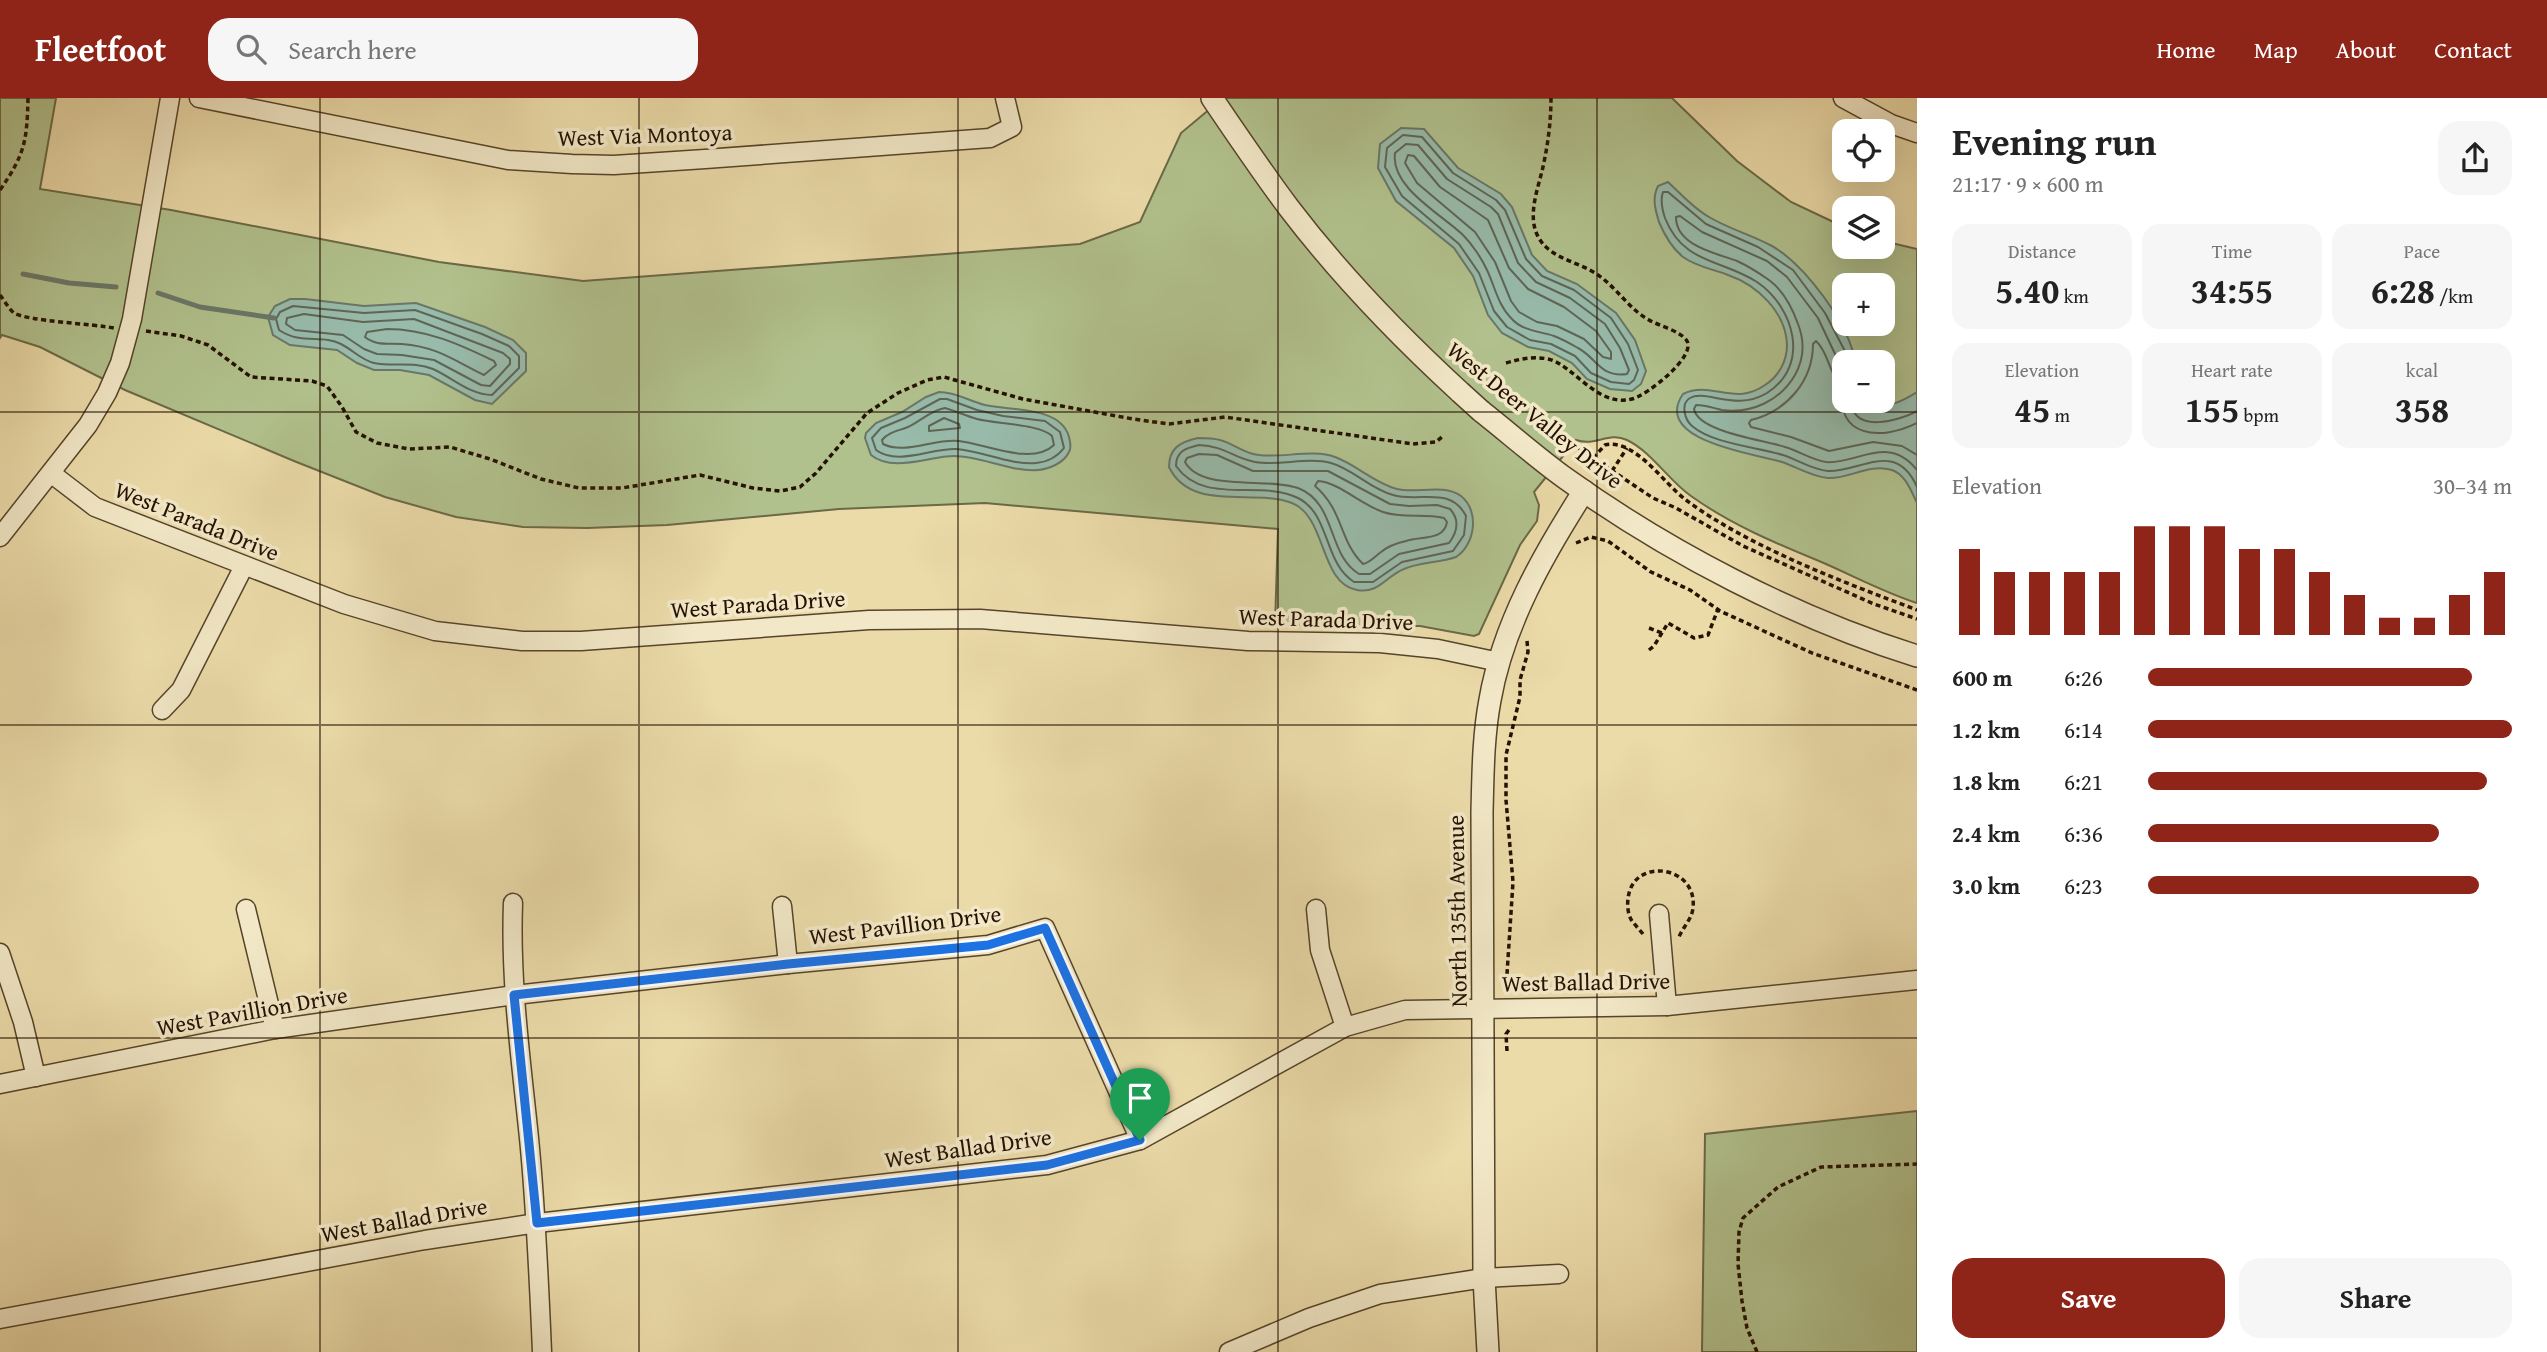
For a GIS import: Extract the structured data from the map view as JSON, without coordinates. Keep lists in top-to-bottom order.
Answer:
{
  "streets": {
    "street": [
      "West Via Montoya",
      "West Deer Valley Drive",
      "West Parada Drive",
      "North 135th Avenue",
      "West Pavillion Drive",
      "West Ballad Drive"
    ]
  },
  "crossings": [
    ["West Deer Valley Drive", "North 135th Avenue"],
    ["West Parada Drive", "North 135th Avenue"],
    ["North 135th Avenue", "West Ballad Drive"],
    ["West Pavillion Drive", "West Ballad Drive"]
  ],
  "page": {
    "header": "Fleetfoot",
    "search": "Search here",
    "nav": [
      "Home",
      "Map",
      "About",
      "Contact"
    ],
    "heading": ["Evening run", "21:17 · 9 × 600 m"],
    "map_buttons": ["+", "−"],
    "stats": [
      ["Distance", "5.40 km"],
      ["Time", "34:55"],
      ["Pace", "6:28 /km"],
      ["Elevation", "45 m"],
      ["Heart rate", "155 bpm"],
      ["kcal", "358"]
    ],
    "chart": ["Elevation", "30–34 m"],
    "list": [
      {
        "name": "600 m",
        "note": "6:26"
      },
      {
        "name": "1.2 km",
        "note": "6:14"
      },
      {
        "name": "1.8 km",
        "note": "6:21"
      },
      {
        "name": "2.4 km",
        "note": "6:36"
      },
      {
        "name": "3.0 km",
        "note": "6:23"
      }
    ],
    "buttons": ["Save", "Share"]
  }
}
